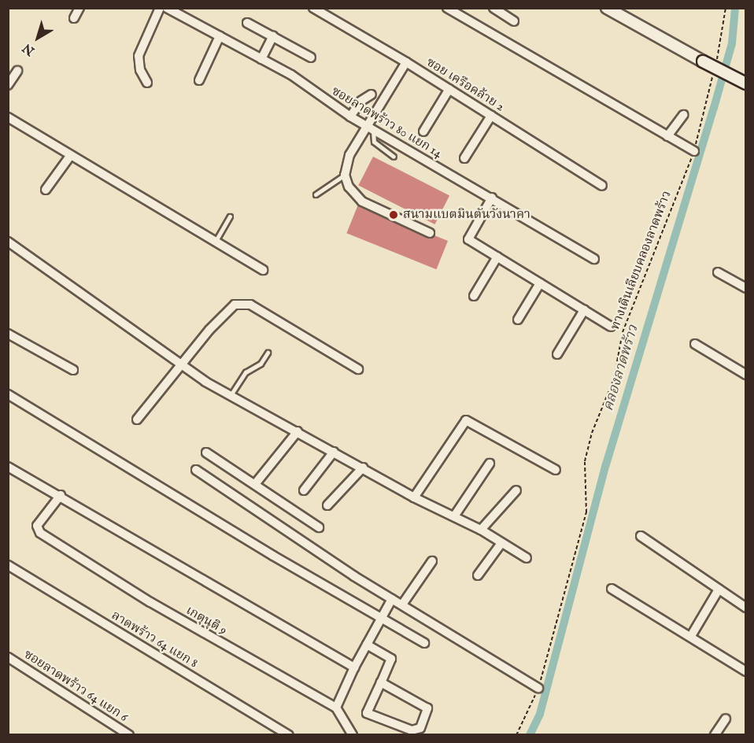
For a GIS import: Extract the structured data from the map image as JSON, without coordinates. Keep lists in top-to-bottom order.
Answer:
{
  "streets": {
    "street": [
      "ซอย เครือคล้าย 2",
      "ซอยลาดพร้าว 80 แยก 14",
      "เกตุนุติ 9",
      "ลาดพร้าว 64 แยก 8",
      "ซอยลาดพร้าว 64 แยก 6"
    ],
    "path": ["ทางเดินเลียบคลองลาดพร้าว"]
  },
  "water": ["คลองลาดพร้าว"],
  "places": ["สนามแบตมินตันวังนาคา"],
  "north": "bottom left"
}
